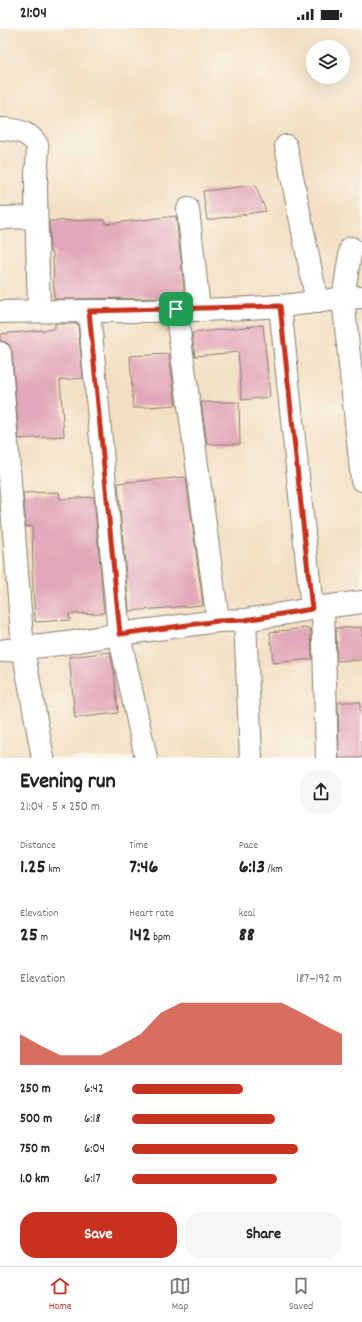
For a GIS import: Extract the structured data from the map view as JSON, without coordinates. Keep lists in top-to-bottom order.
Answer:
{
  "page": {
    "status": "21:04",
    "heading": ["Evening run", "21:04 · 5 × 250 m"],
    "stats": [
      ["Distance", "1.25 km"],
      ["Time", "7:46"],
      ["Pace", "6:13 /km"],
      ["Elevation", "25 m"],
      ["Heart rate", "142 bpm"],
      ["kcal", "88"]
    ],
    "chart": ["Elevation", "187–192 m"],
    "list": [
      {
        "name": "250 m",
        "note": "6:42"
      },
      {
        "name": "500 m",
        "note": "6:18"
      },
      {
        "name": "750 m",
        "note": "6:04"
      },
      {
        "name": "1.0 km",
        "note": "6:17"
      }
    ],
    "buttons": ["Save", "Share"],
    "tabs": ["Home", "Map", "Saved"]
  }
}
